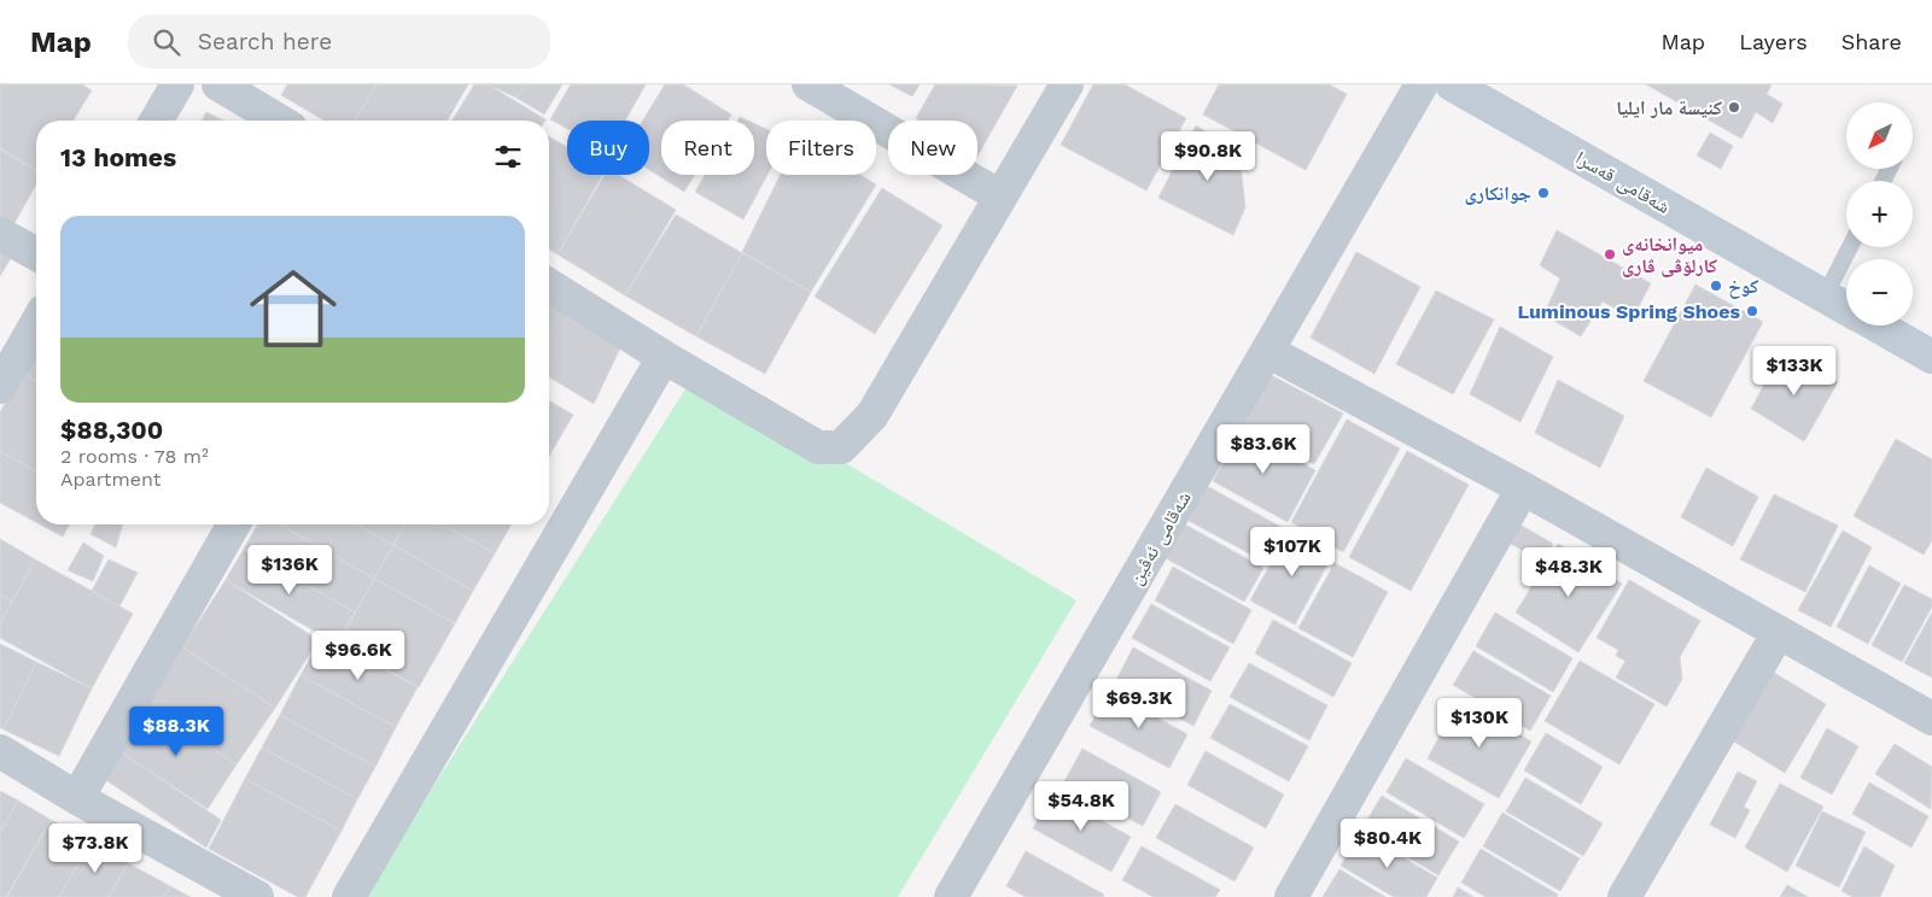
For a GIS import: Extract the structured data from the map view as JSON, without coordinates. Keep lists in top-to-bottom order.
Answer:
{
  "streets": {
    "street": ["شەقامی قەسرا", "شەقامی ئەڤین"]
  },
  "places": [
    "كنيسة مار ايليا",
    "جوانکاری",
    "میوانخانەی کارلۆڤی ڤاری",
    "کوخ",
    "Luminous Spring Shoes"
  ],
  "north": "bottom left",
  "page": {
    "header": "Map",
    "search": "Search here",
    "nav": ["Map", "Layers", "Share"],
    "map_buttons": ["+", "−"],
    "chip": [
      "Buy",
      "Rent",
      "Filters",
      "New"
    ],
    "heading": "13 homes",
    "price": [
      "$90.8K",
      "$133K",
      "$83.6K",
      "$107K",
      "$136K",
      "$48.3K",
      "$96.6K",
      "$69.3K",
      "$130K",
      "$88.3K",
      "$54.8K",
      "$80.4K",
      "$73.8K"
    ],
    "list": [
      {
        "name": "$88,300",
        "note": "2 rooms · 78 m² · Apartment"
      }
    ]
  }
}
